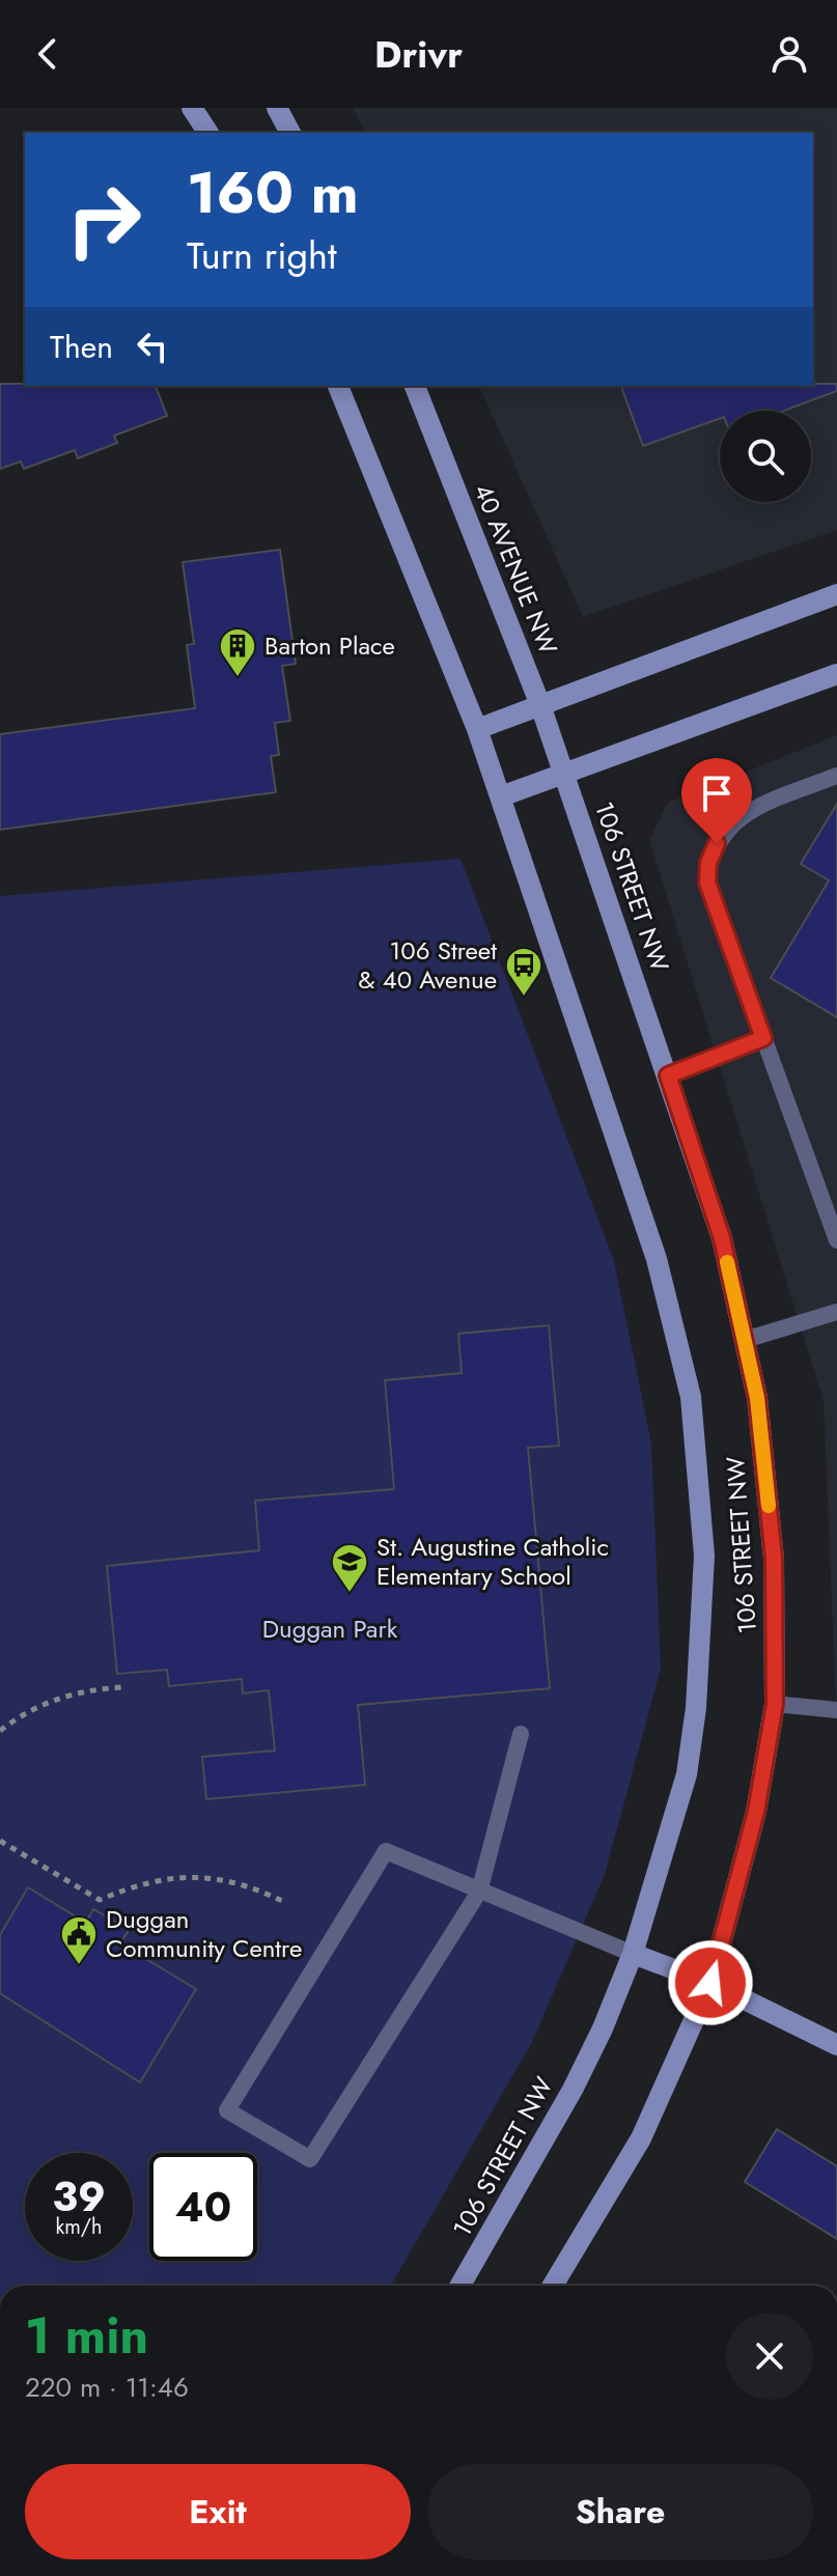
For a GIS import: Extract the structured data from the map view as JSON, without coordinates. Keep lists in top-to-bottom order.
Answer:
{
  "streets": {
    "street": ["40 AVENUE NW", "106 STREET NW"]
  },
  "crossings": [
    ["40 AVENUE NW", "106 STREET NW"]
  ],
  "parks": ["Duggan Park"],
  "places": {
    "building": ["Barton Place"],
    "bus stop": ["106 Street & 40 Avenue"],
    "school or university": ["St. Augustine Catholic Elementary School"],
    "public building": ["Duggan Community Centre"]
  },
  "page": {
    "header": "Drivr",
    "turn": ["160 m", "Turn right"],
    "then": "Then",
    "speed": "39 km/h",
    "limit": "40",
    "heading": ["1 min", "220 m · 11:46"],
    "buttons": ["Exit", "Share"]
  }
}
